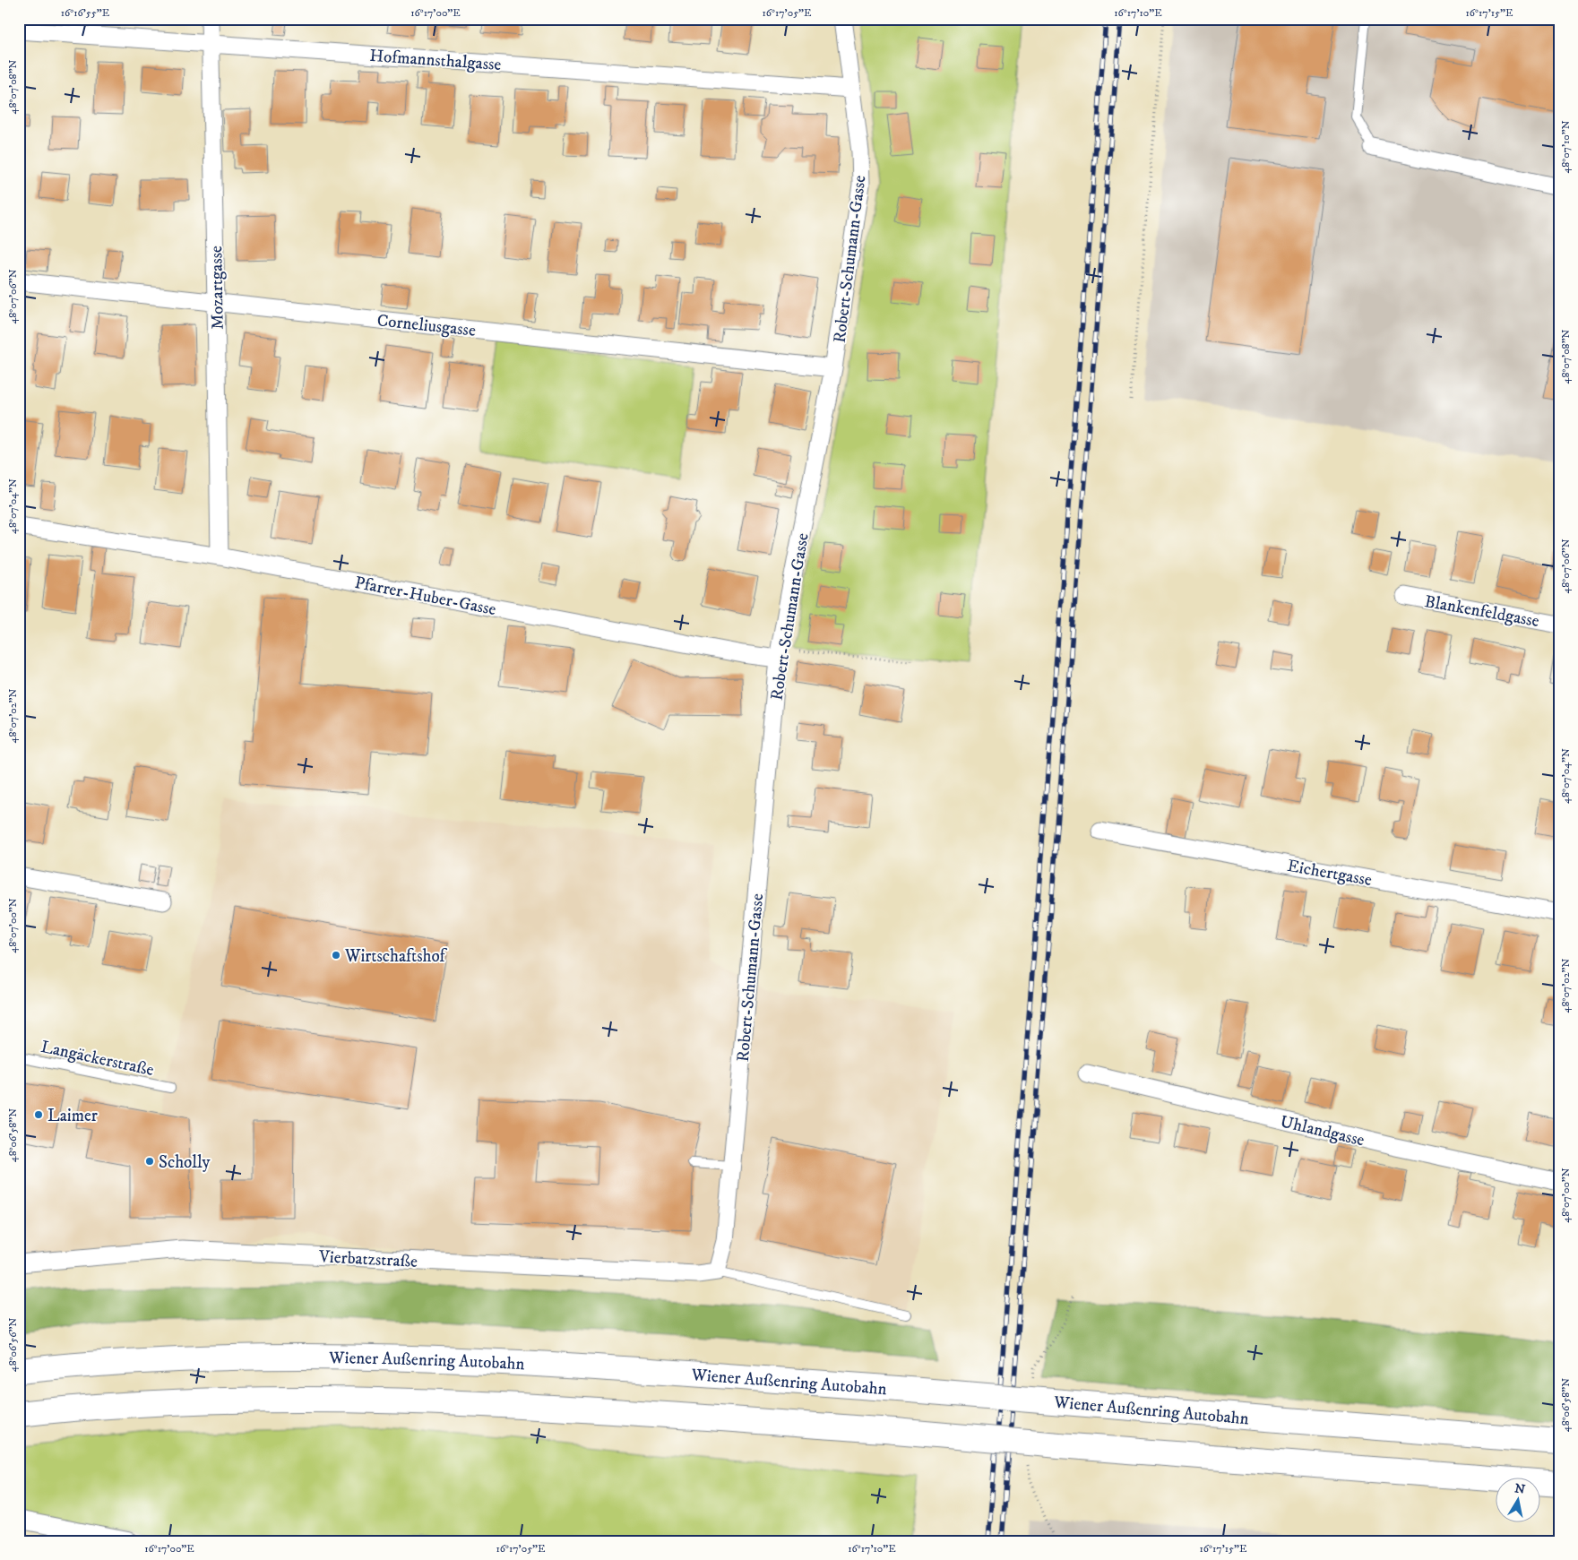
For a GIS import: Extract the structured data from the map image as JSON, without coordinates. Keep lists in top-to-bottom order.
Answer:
{
  "streets": {
    "highway": ["Wiener Außenring Autobahn"],
    "street": [
      "Hofmannsthalgasse",
      "Robert-Schumann-Gasse",
      "Mozartgasse",
      "Corneliusgasse",
      "Pfarrer-Huber-Gasse",
      "Blankenfeldgasse",
      "Eichertgasse",
      "Uhlandgasse",
      "Vierbatzstraße"
    ],
    "lane": ["Langäckerstraße"]
  },
  "crossings": [
    ["Hofmannsthalgasse", "Robert-Schumann-Gasse"],
    ["Hofmannsthalgasse", "Mozartgasse"],
    ["Robert-Schumann-Gasse", "Corneliusgasse"],
    ["Robert-Schumann-Gasse", "Pfarrer-Huber-Gasse"],
    ["Robert-Schumann-Gasse", "Vierbatzstraße"],
    ["Mozartgasse", "Corneliusgasse"],
    ["Mozartgasse", "Pfarrer-Huber-Gasse"]
  ],
  "places": ["Wirtschaftshof", "Laimer", "Scholly"],
  "north": "top",
  "coordinates": [
    "16°16'55\"E",
    "16°17'00\"E",
    "16°17'05\"E",
    "16°17'10\"E",
    "16°17'15\"E",
    "48°07'08\"N",
    "48°07'10\"N",
    "48°07'06\"N",
    "48°07'04\"N",
    "48°07'02\"N",
    "48°07'00\"N",
    "48°06'58\"N",
    "48°06'56\"N"
  ]
}
